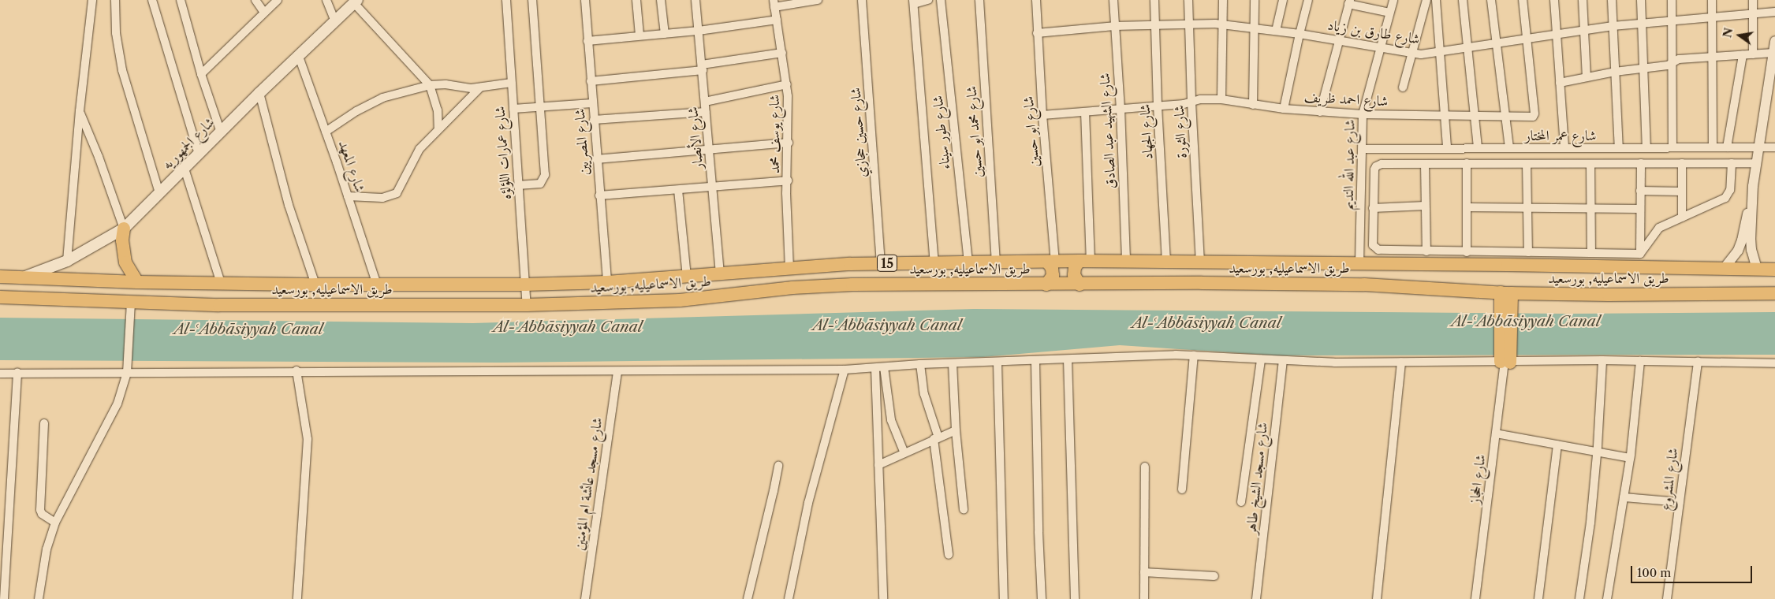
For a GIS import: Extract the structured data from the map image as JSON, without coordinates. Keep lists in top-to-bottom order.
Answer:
{
  "streets": {
    "highway": ["15", "طريق الاسماعيليه, بورسعيد"],
    "main road": ["شارع الجمهوريه"],
    "street": [
      "شارع طارق بن زياد",
      "شارع احمد ظريف",
      "شارع الشهيد عبد الصادق",
      "شارع محمد ابو حسين",
      "شارع ابو حسين",
      "شارع الجهاد",
      "شارع الثورة",
      "شارع حسين حجازي",
      "شارع طور سيناء",
      "شارع يوسف محمد",
      "شارع عمر المختار",
      "شارع الأنصار",
      "شارع المصريين",
      "شارع عمارات اللؤلؤه",
      "شارع عبد الله النديم",
      "شارع المعهد",
      "شارع مسجد الشيخ طاهر",
      "شارع الحجاز",
      "شارع المشروع",
      "شارع مسجد عائشة ام المؤمنين"
    ]
  },
  "crossings": [
    ["شارع طارق بن زياد", "شارع احمد ظريف"],
    ["شارع طارق بن زياد", "شارع الشهيد عبد الصادق"],
    ["شارع طارق بن زياد", "شارع ابو حسين"],
    ["شارع طارق بن زياد", "شارع الجهاد"],
    ["شارع طارق بن زياد", "شارع الثورة"],
    ["شارع طارق بن زياد", "شارع عبد الله النديم"],
    ["شارع احمد ظريف", "شارع الشهيد عبد الصادق"],
    ["شارع احمد ظريف", "شارع ابو حسين"],
    ["شارع احمد ظريف", "شارع الجهاد"],
    ["شارع احمد ظريف", "شارع الثورة"],
    ["شارع احمد ظريف", "شارع عبد الله النديم"],
    ["شارع الشهيد عبد الصادق", "طريق الاسماعيليه, بورسعيد"],
    ["شارع محمد ابو حسين", "طريق الاسماعيليه, بورسعيد"],
    ["شارع ابو حسين", "طريق الاسماعيليه, بورسعيد"],
    ["شارع الجهاد", "طريق الاسماعيليه, بورسعيد"],
    ["شارع الثورة", "طريق الاسماعيليه, بورسعيد"],
    ["شارع حسين حجازي", "طريق الاسماعيليه, بورسعيد"],
    ["شارع طور سيناء", "طريق الاسماعيليه, بورسعيد"],
    ["شارع يوسف محمد", "طريق الاسماعيليه, بورسعيد"],
    ["شارع عمر المختار", "شارع عبد الله النديم"],
    ["شارع الأنصار", "طريق الاسماعيليه, بورسعيد"],
    ["شارع المصريين", "طريق الاسماعيليه, بورسعيد"],
    ["شارع الجمهوريه", "شارع المعهد"],
    ["شارع الجمهوريه", "طريق الاسماعيليه, بورسعيد"],
    ["شارع عمارات اللؤلؤه", "طريق الاسماعيليه, بورسعيد"],
    ["شارع عبد الله النديم", "طريق الاسماعيليه, بورسعيد"],
    ["شارع المعهد", "طريق الاسماعيليه, بورسعيد"]
  ],
  "water": ["Al-ʿAbbāsiyyah Canal"],
  "scale_bar": "100 m",
  "north": "left"
}
